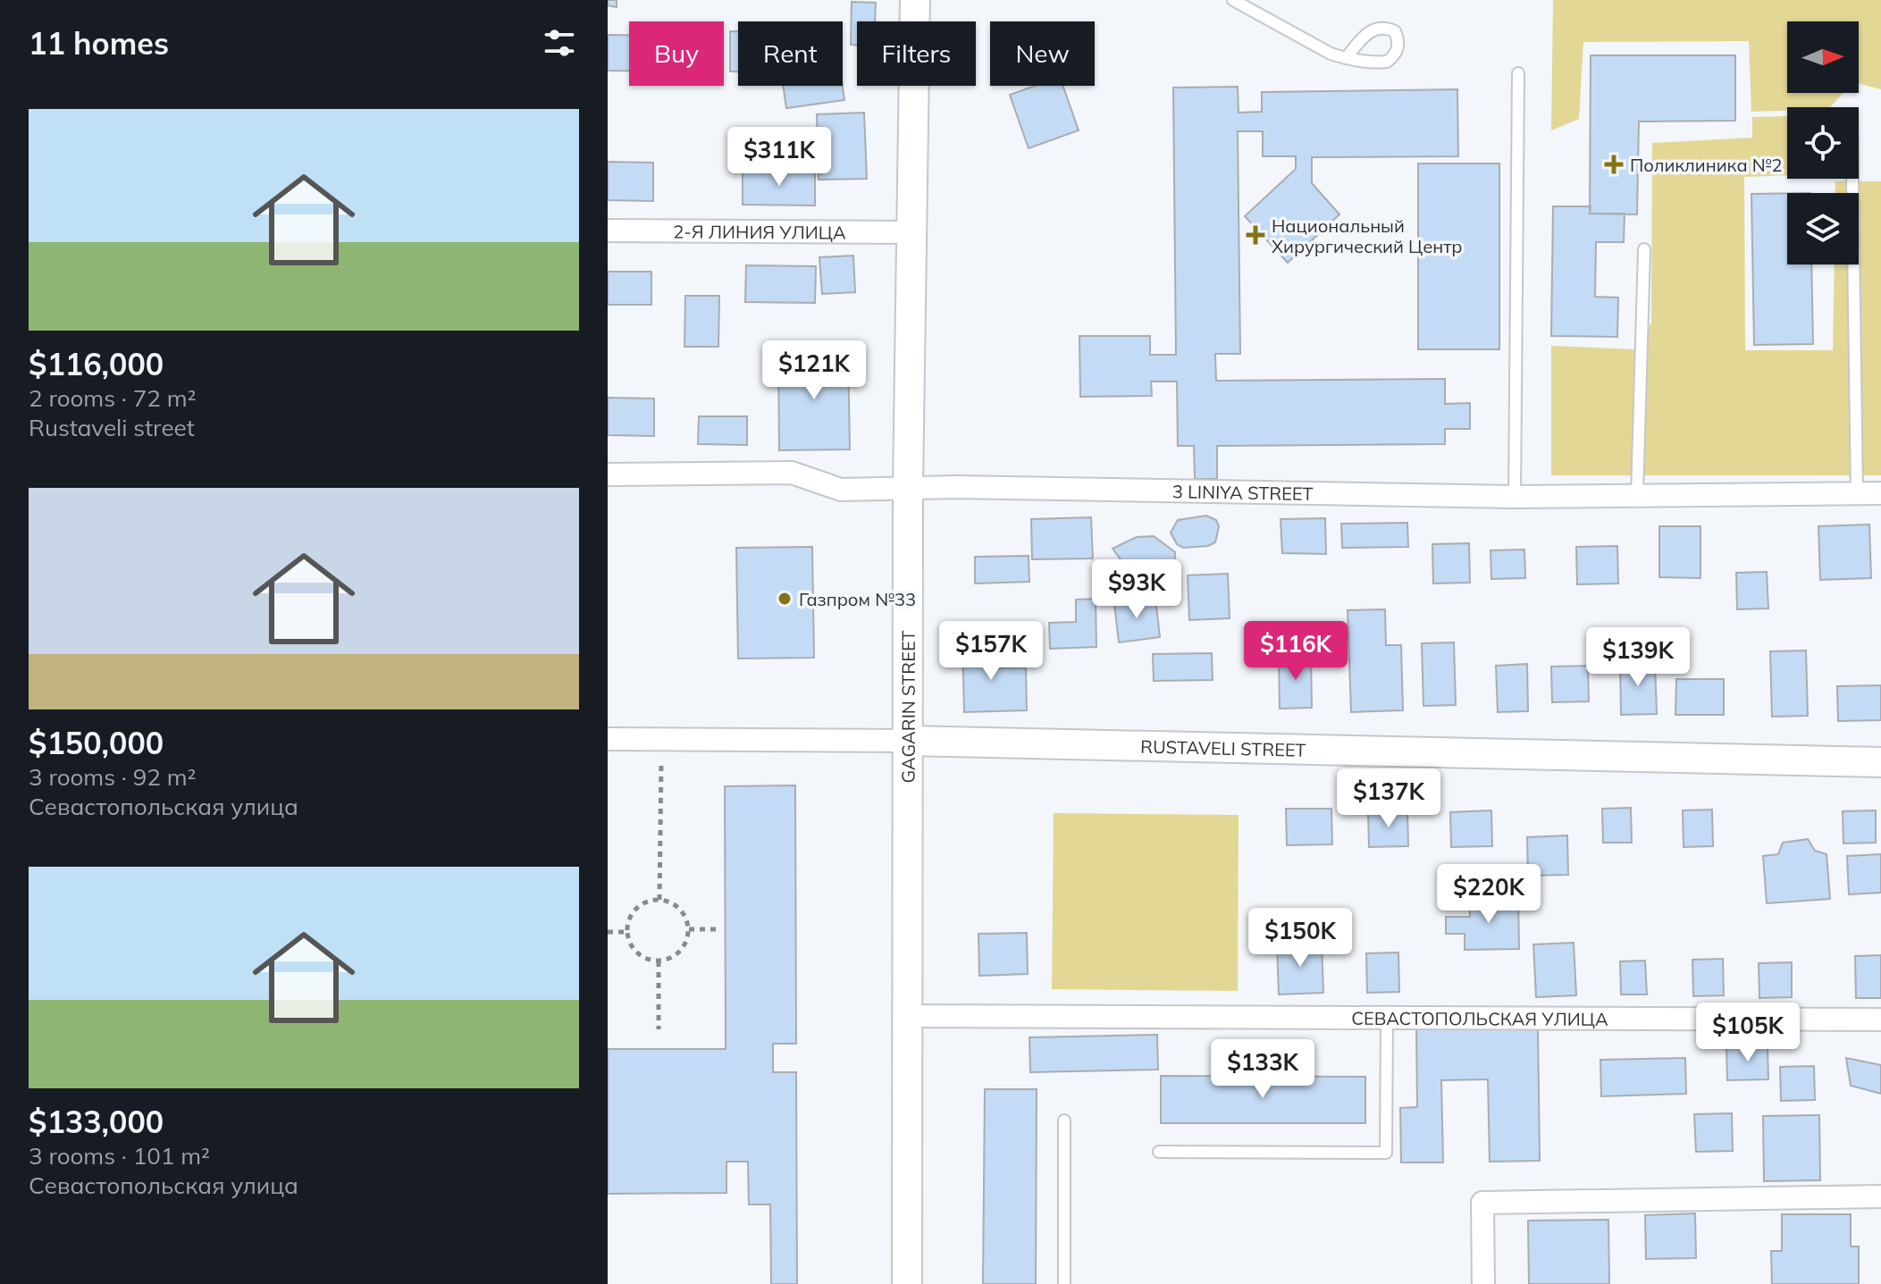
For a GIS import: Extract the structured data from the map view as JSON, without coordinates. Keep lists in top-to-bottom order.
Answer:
{
  "streets": {
    "main road": ["GAGARIN STREET", "RUSTAVELI STREET"],
    "street": ["2-Я ЛИНИЯ УЛИЦА", "3 LINIYA STREET", "СЕВАСТОПОЛЬСКАЯ УЛИЦА"]
  },
  "crossings": [
    ["2-Я ЛИНИЯ УЛИЦА", "GAGARIN STREET"],
    ["3 LINIYA STREET", "GAGARIN STREET"],
    ["GAGARIN STREET", "RUSTAVELI STREET"],
    ["GAGARIN STREET", "СЕВАСТОПОЛЬСКАЯ УЛИЦА"]
  ],
  "places": {
    "health": ["Поликлиника №2", "Национальный Хирургический Центр"],
    "other": ["Газпром №33"]
  },
  "north": "right",
  "page": {
    "heading": "11 homes",
    "chip": [
      "Buy",
      "Rent",
      "Filters",
      "New"
    ],
    "list": [
      {
        "name": "$116,000",
        "note": "2 rooms · 72 m² · Rustaveli street"
      },
      {
        "name": "$150,000",
        "note": "3 rooms · 92 m² · Севастопольская улица"
      },
      {
        "name": "$133,000",
        "note": "3 rooms · 101 m² · Севастопольская улица"
      }
    ],
    "price": [
      "$311K",
      "$121K",
      "$93K",
      "$157K",
      "$116K",
      "$139K",
      "$137K",
      "$220K",
      "$150K",
      "$105K",
      "$133K"
    ]
  }
}
